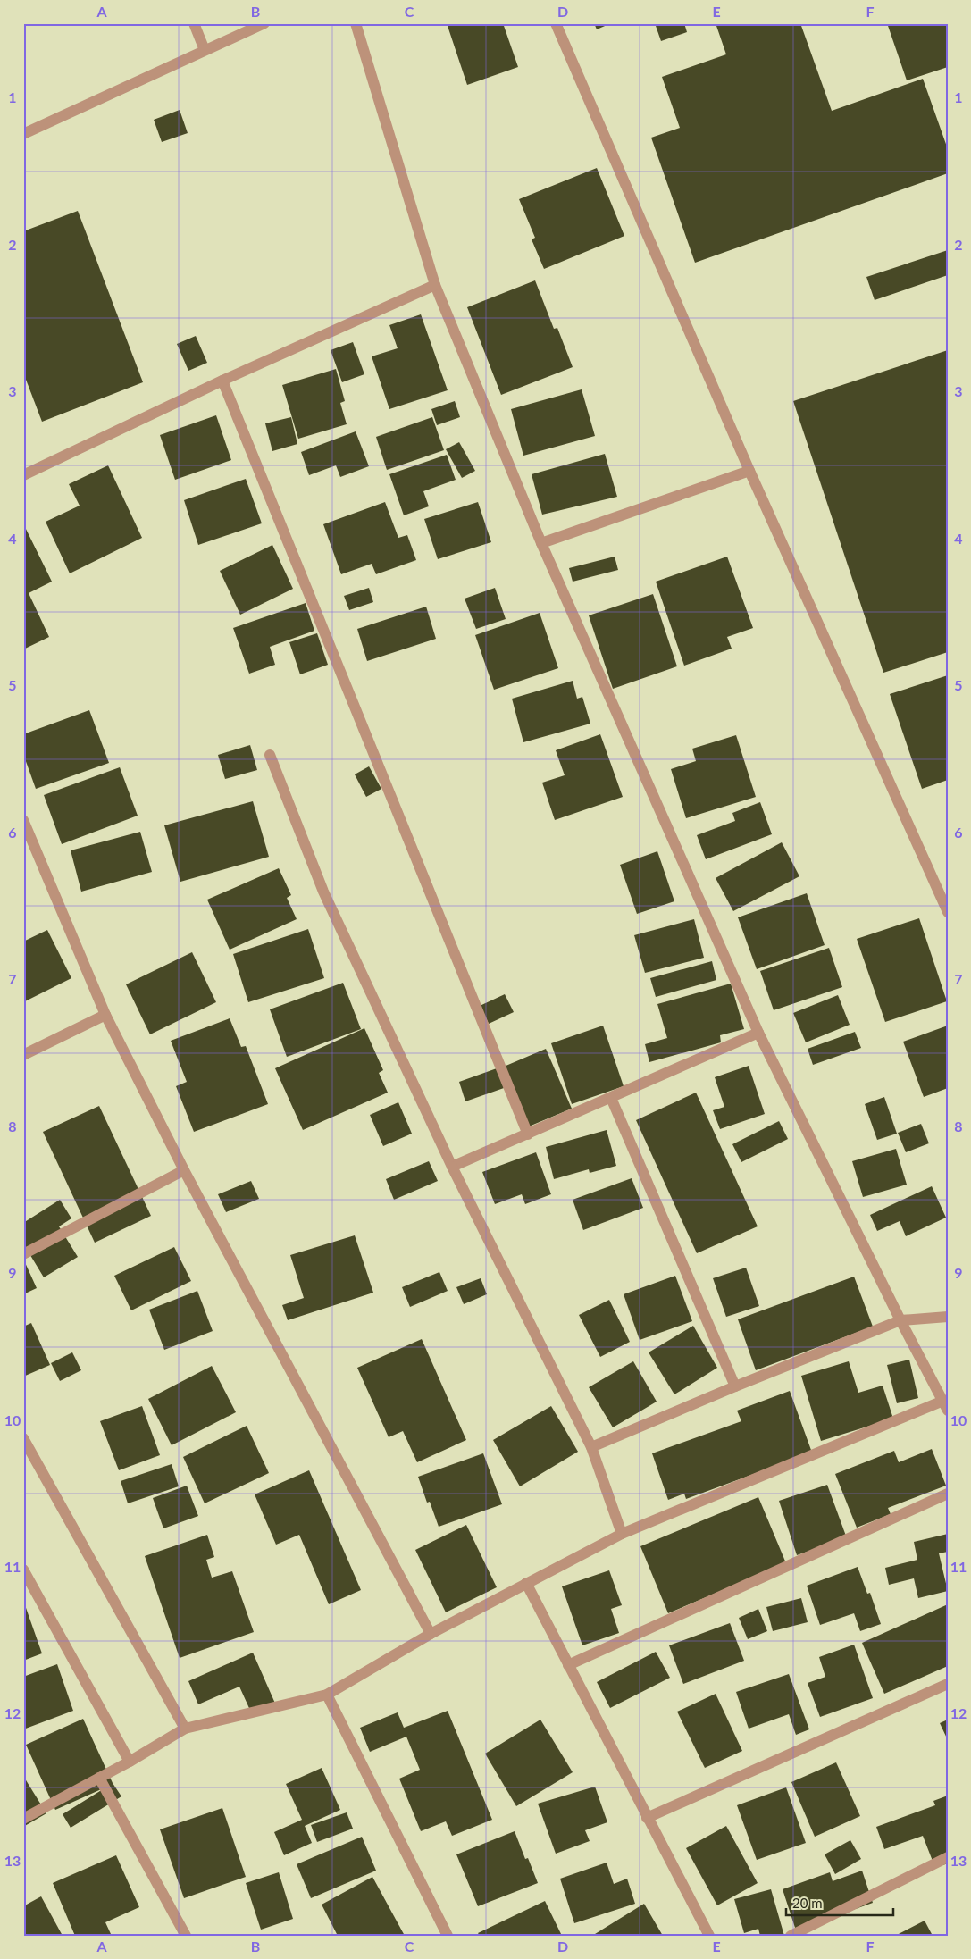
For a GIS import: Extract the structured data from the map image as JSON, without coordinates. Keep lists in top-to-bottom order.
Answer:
{
  "scale_bar": "20 m",
  "grid": {
    "columns": [
      "A",
      "B",
      "C",
      "D",
      "E",
      "F"
    ],
    "rows": [
      "1",
      "2",
      "3",
      "4",
      "5",
      "6",
      "7",
      "8",
      "9",
      "10",
      "11",
      "12",
      "13"
    ]
  }
}
